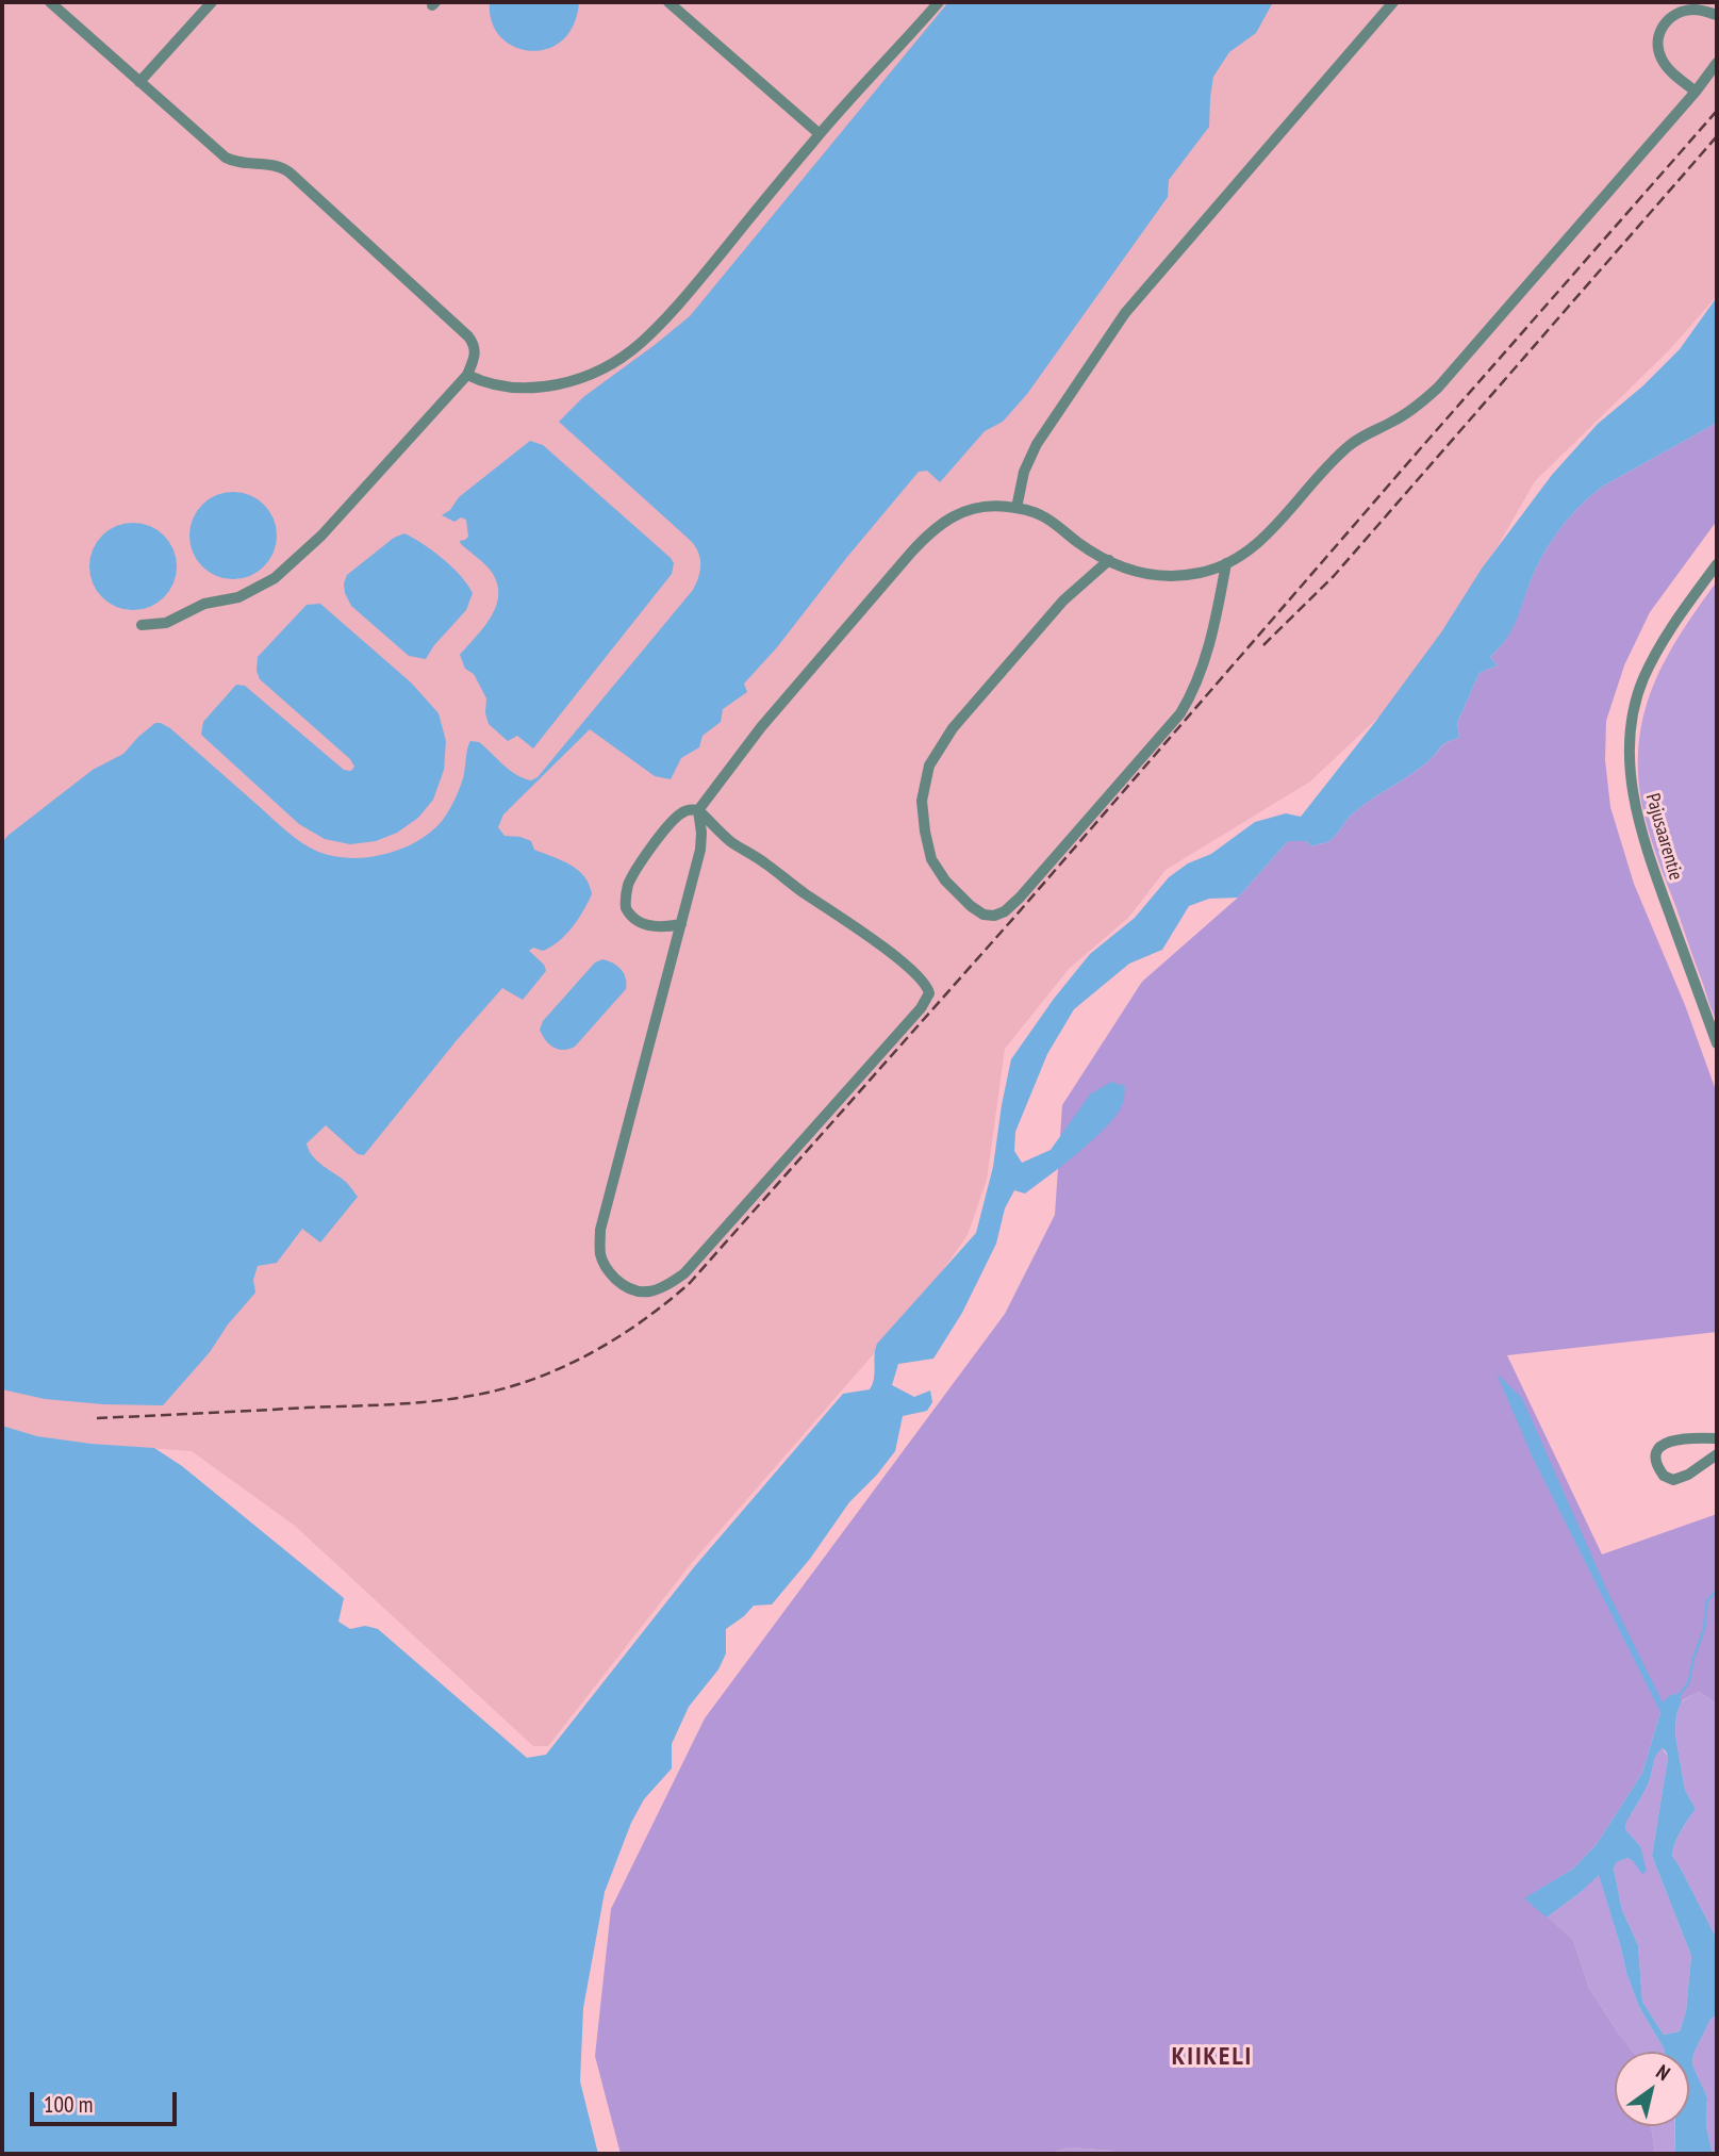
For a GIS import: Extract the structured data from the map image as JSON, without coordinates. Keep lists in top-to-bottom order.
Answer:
{
  "streets": {
    "street": ["Pajusaarentie"]
  },
  "districts": ["KIIKELI"],
  "scale_bar": "100 m",
  "north": "top right"
}
